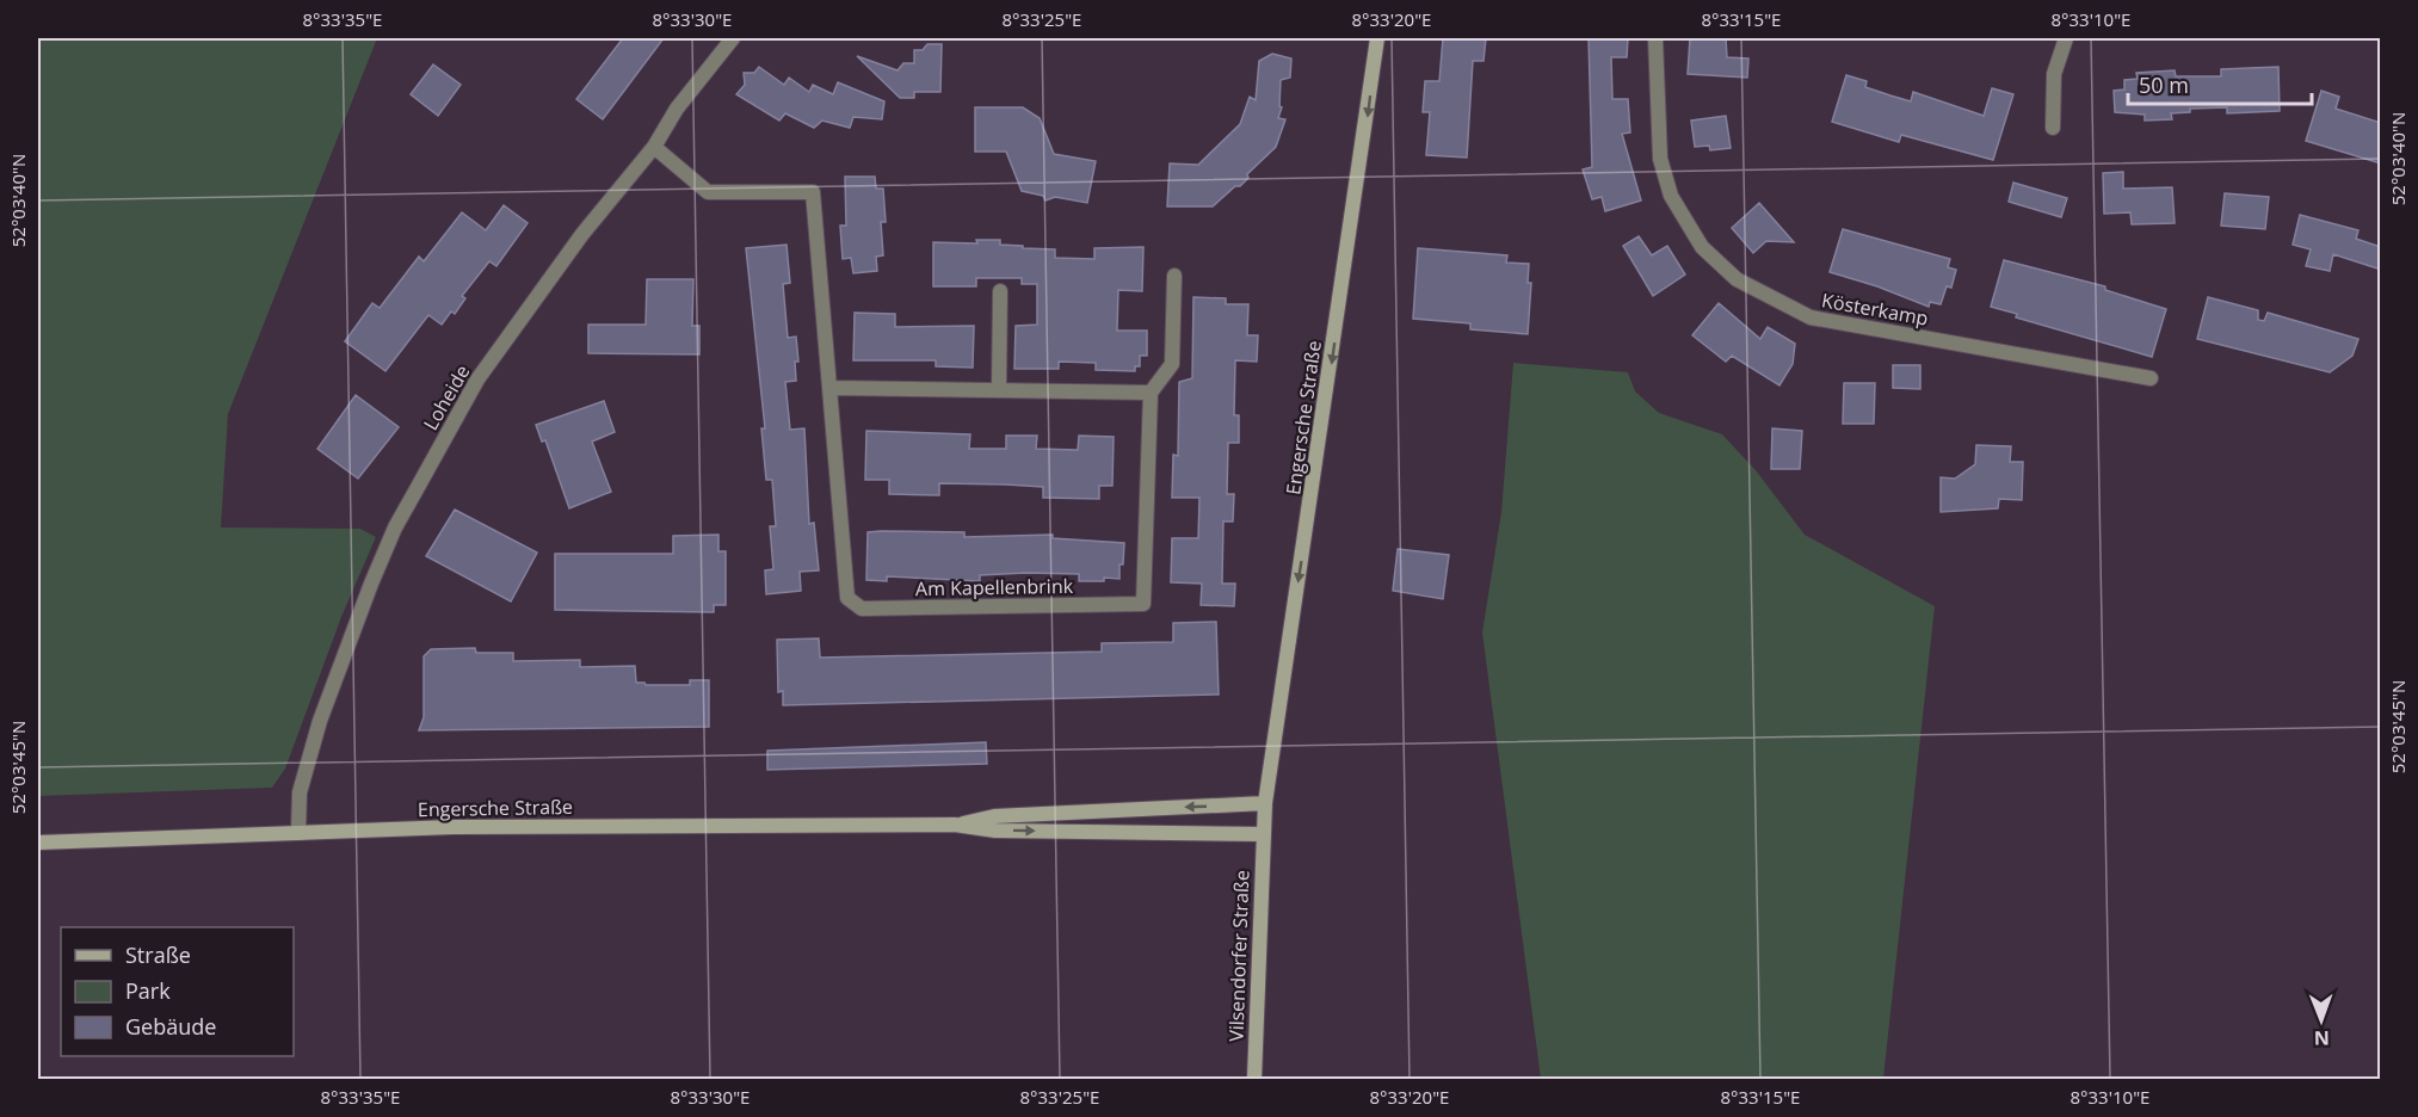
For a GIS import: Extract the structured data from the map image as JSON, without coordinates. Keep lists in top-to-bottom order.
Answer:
{
  "streets": {
    "main road": ["Engersche Straße", "Vilsendorfer Straße"],
    "street": ["Kösterkamp", "Loheide", "Am Kapellenbrink"]
  },
  "crossings": [
    ["Loheide", "Engersche Straße"],
    ["Loheide", "Am Kapellenbrink"],
    ["Engersche Straße", "Vilsendorfer Straße"]
  ],
  "legend": ["Straße", "Park", "Gebäude"],
  "scale_bar": "50 m",
  "north": "bottom",
  "coordinates": [
    "8°33'35\"E",
    "8°33'30\"E",
    "8°33'25\"E",
    "8°33'20\"E",
    "8°33'15\"E",
    "8°33'10\"E",
    "52°03'40\"N",
    "52°03'45\"N"
  ]
}
